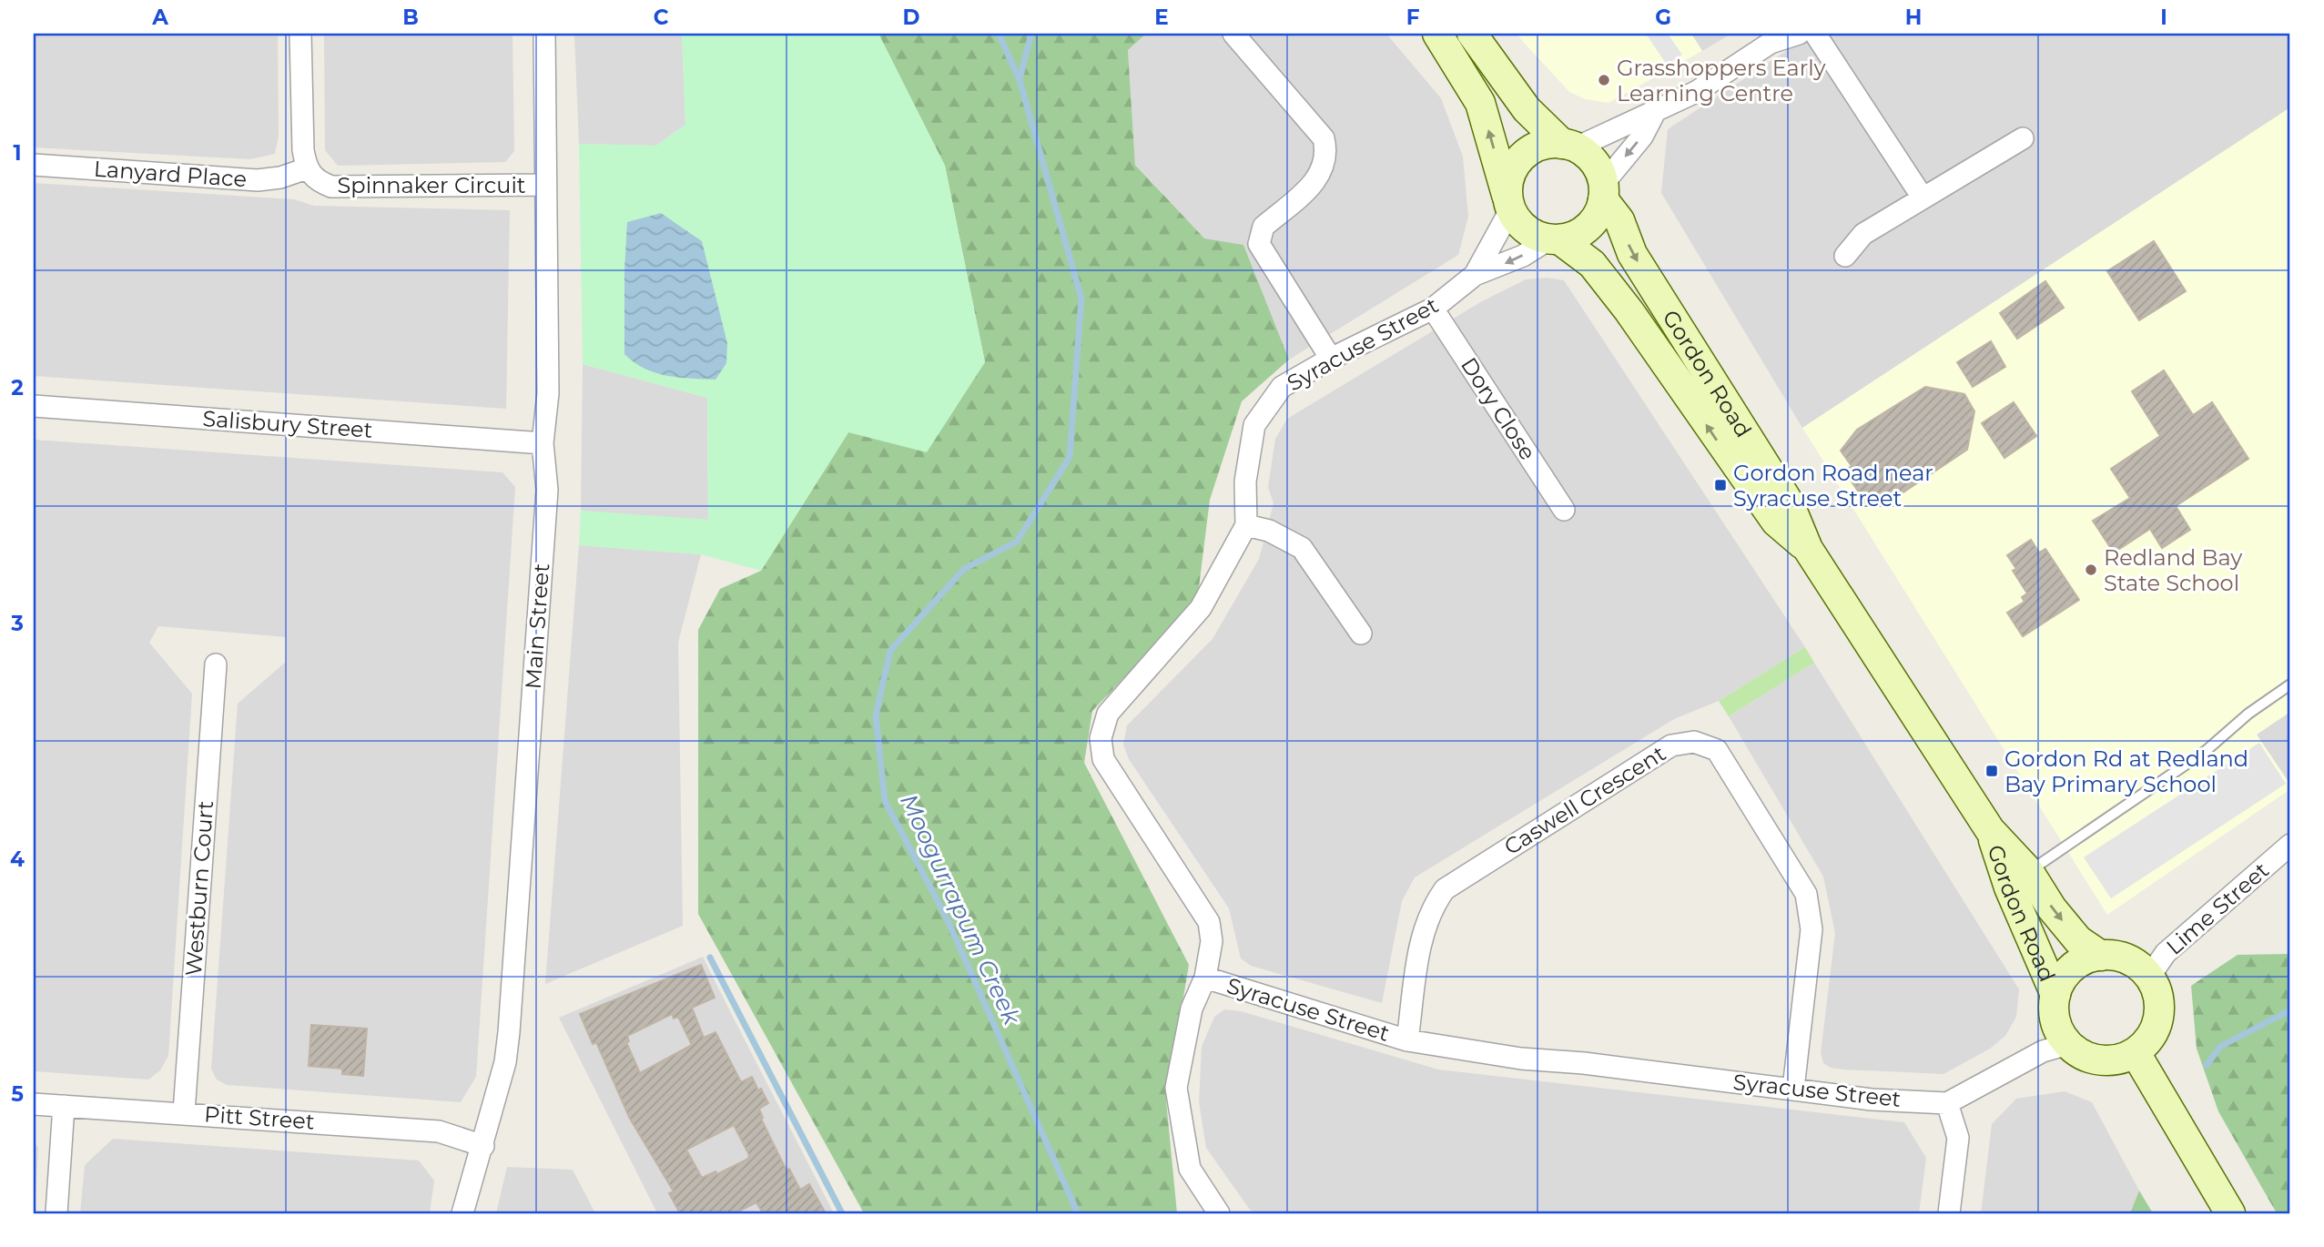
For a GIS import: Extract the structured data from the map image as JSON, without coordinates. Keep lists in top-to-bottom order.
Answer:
{
  "streets": {
    "street": [
      "Lanyard Place",
      "Spinnaker Circuit",
      "Syracuse Street",
      "Gordon Road",
      "Dory Close",
      "Salisbury Street",
      "Main Street",
      "Caswell Crescent",
      "Westburn Court",
      "Lime Street",
      "Pitt Street"
    ]
  },
  "crossings": [
    ["Lanyard Place", "Spinnaker Circuit"],
    ["Spinnaker Circuit", "Main Street"],
    ["Syracuse Street", "Dory Close"],
    ["Syracuse Street", "Caswell Crescent"],
    ["Gordon Road", "Lime Street"],
    ["Salisbury Street", "Main Street"],
    ["Main Street", "Pitt Street"],
    ["Westburn Court", "Pitt Street"]
  ],
  "water": ["Moogurrapum Creek"],
  "places": {
    "other": ["Grasshoppers Early Learning Centre", "Redland Bay State School"],
    "transit": ["Gordon Road near Syracuse Street", "Gordon Rd at Redland Bay Primary School"]
  },
  "grid": {
    "columns": [
      "A",
      "B",
      "C",
      "D",
      "E",
      "F",
      "G",
      "H",
      "I"
    ],
    "rows": [
      "1",
      "2",
      "3",
      "4",
      "5"
    ]
  }
}
